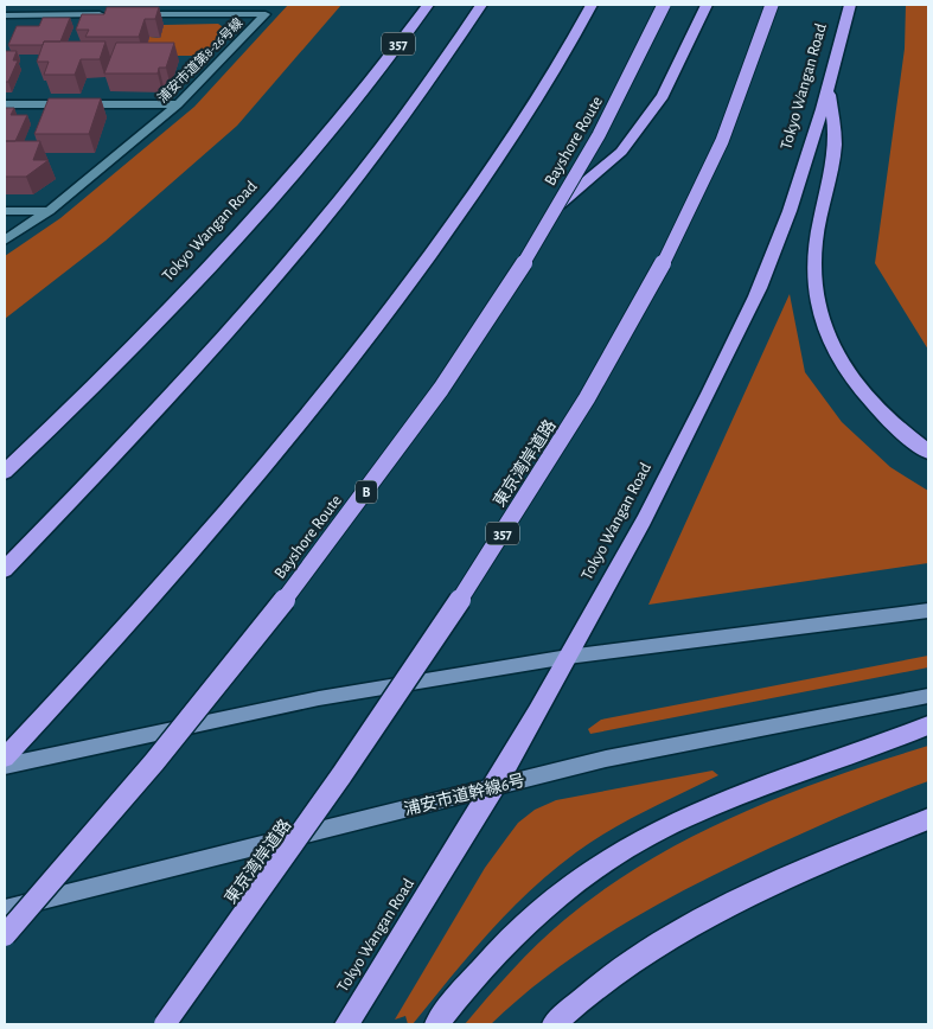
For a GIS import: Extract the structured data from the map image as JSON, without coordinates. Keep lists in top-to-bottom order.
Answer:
{
  "streets": {
    "highway": [
      "357",
      "Tokyo Wangan Road",
      "Bayshore Route",
      "東京湾岸道路",
      "B"
    ],
    "street": ["浦安市道第8-26号線", "浦安市道幹線6号"]
  },
  "crossings": [
    ["Tokyo Wangan Road", "浦安市道幹線6号"]
  ]
}
